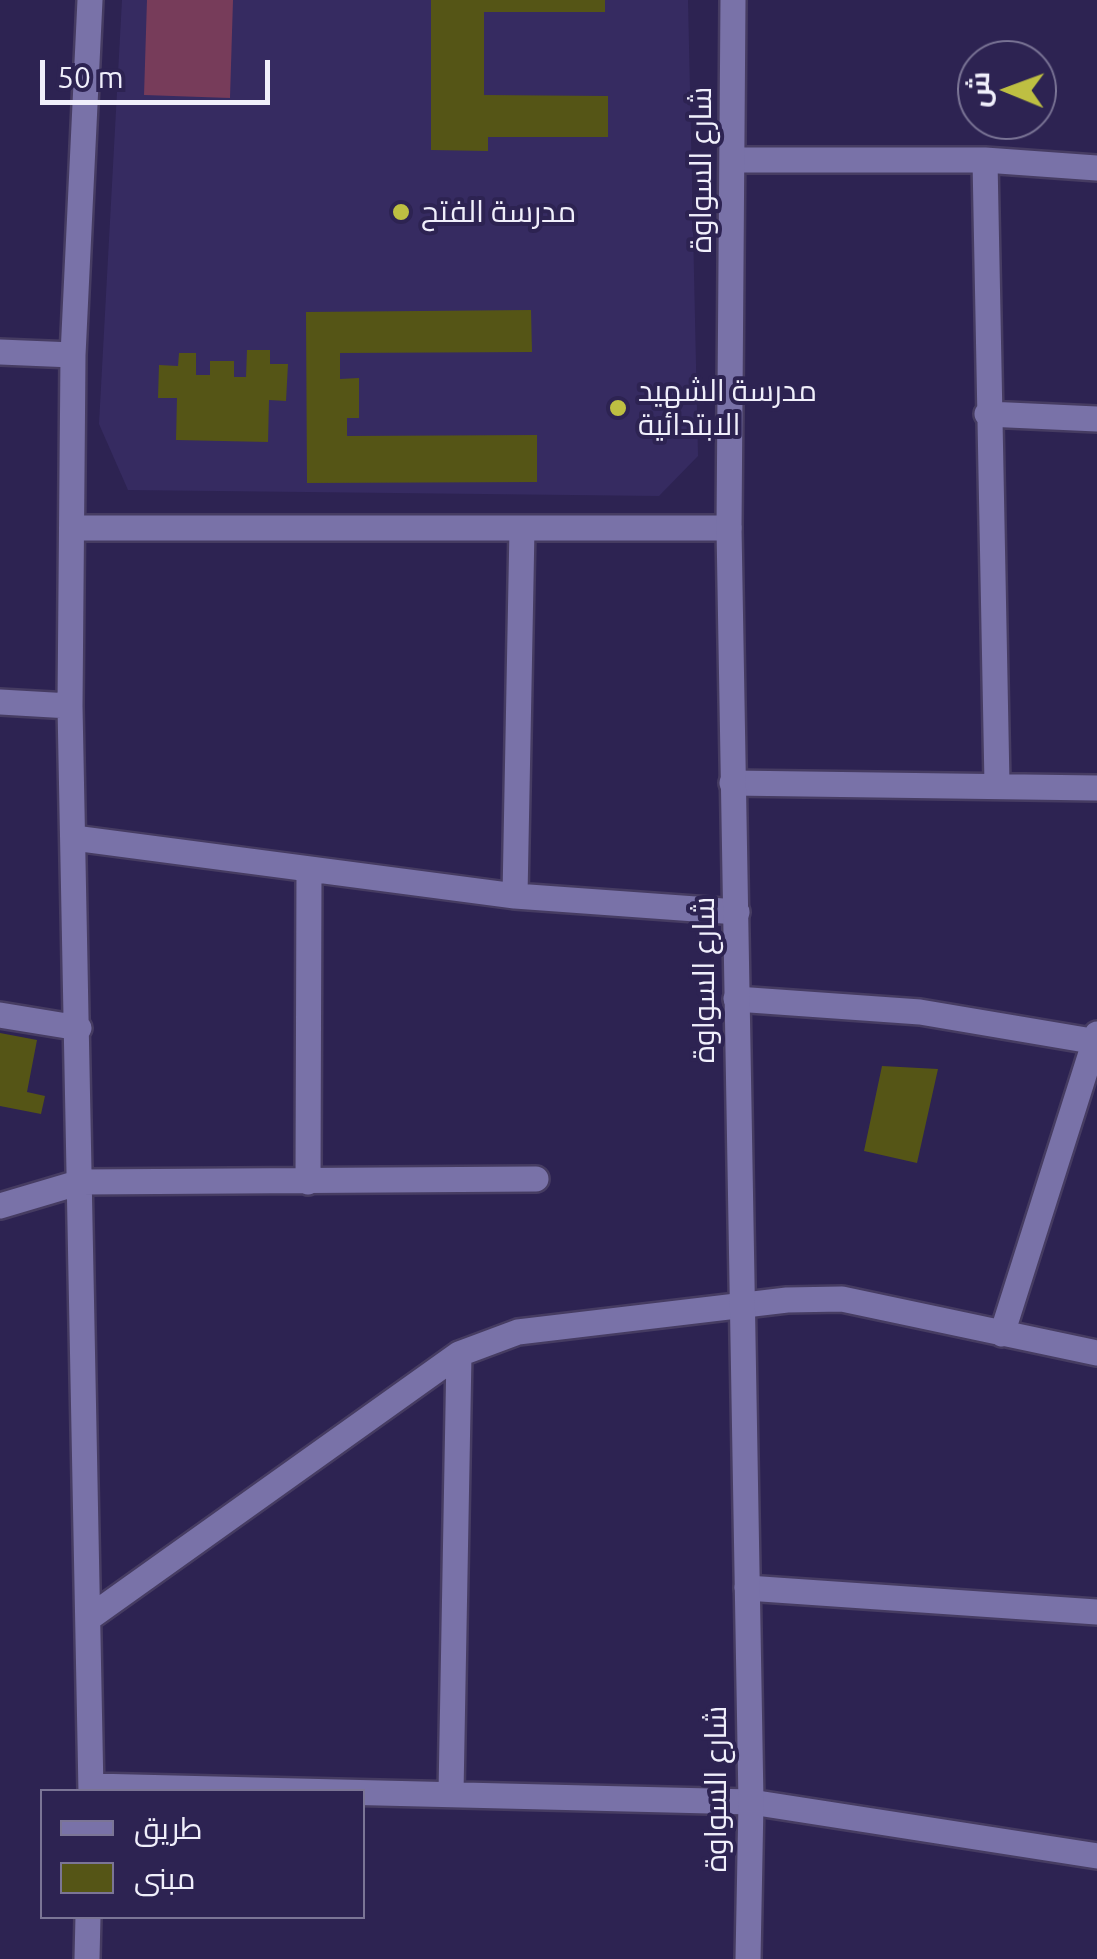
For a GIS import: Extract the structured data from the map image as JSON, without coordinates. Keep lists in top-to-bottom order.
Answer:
{
  "streets": {
    "street": ["شارع السواوة"]
  },
  "places": ["مدرسة الفتح", "مدرسة الشهيد الابتدائية"],
  "legend": ["طريق", "مبنى"],
  "scale_bar": "50 m",
  "north": "left"
}
